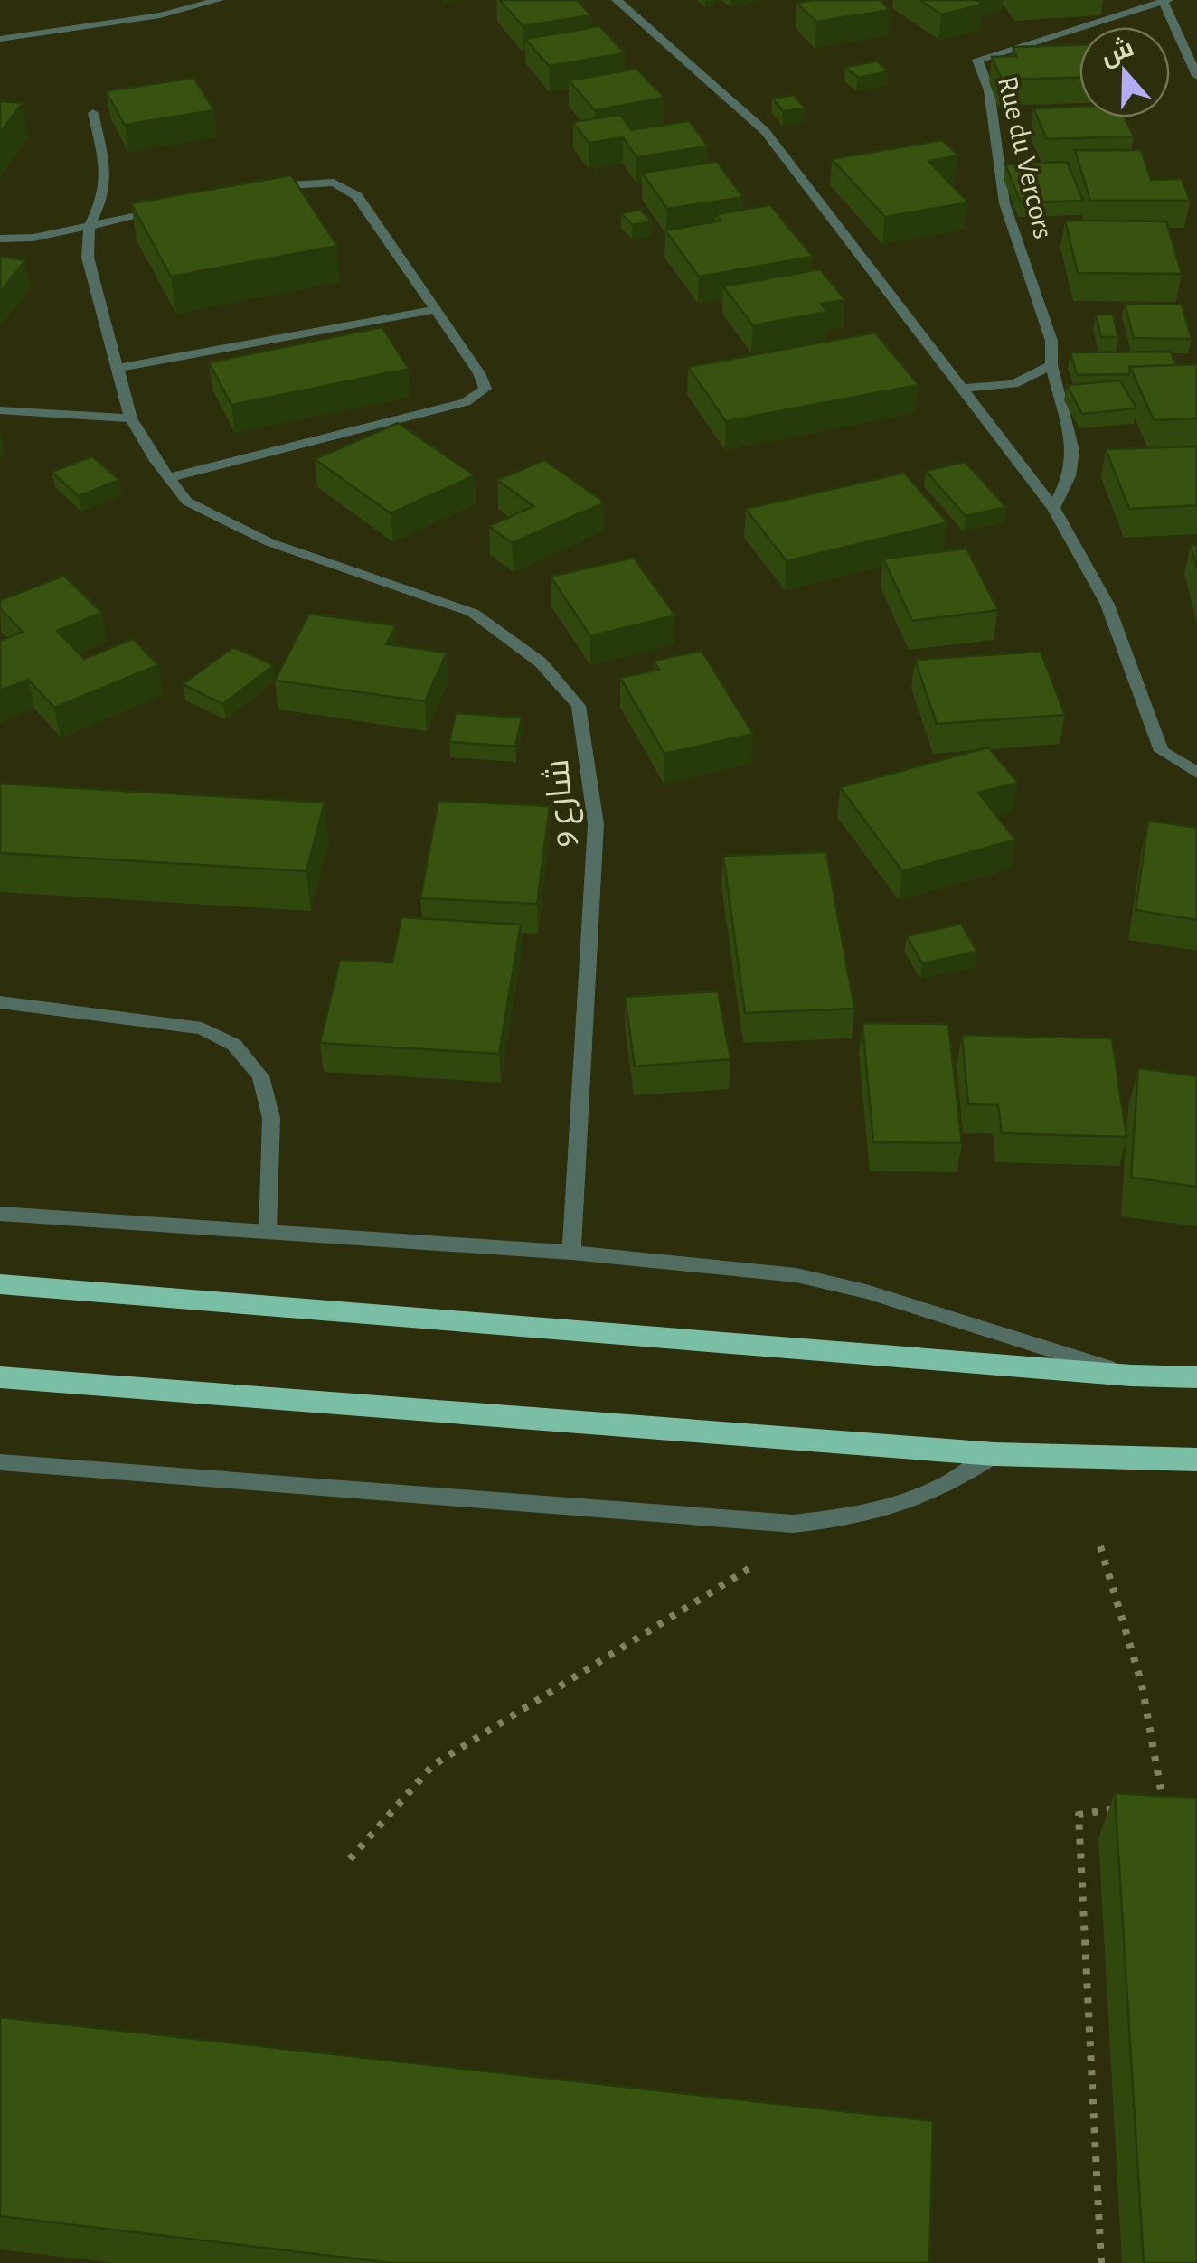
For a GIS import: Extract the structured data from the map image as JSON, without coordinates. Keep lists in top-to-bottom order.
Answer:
{
  "streets": {
    "street": ["Rue du Vercors", "شارع 9"]
  },
  "north": "top"
}
